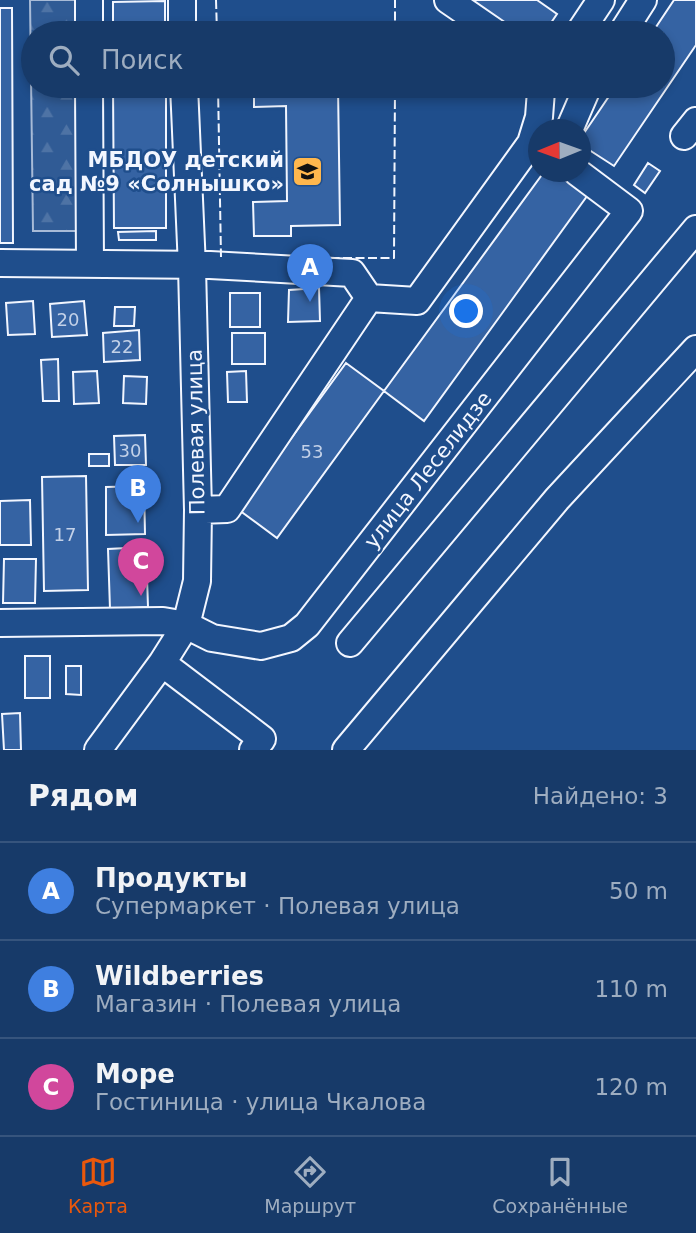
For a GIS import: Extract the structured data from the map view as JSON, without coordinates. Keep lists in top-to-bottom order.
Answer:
{
  "streets": {
    "street": ["Полевая улица", "улица Леселидзе"]
  },
  "crossings": [
    ["Полевая улица", "улица Леселидзе"]
  ],
  "places": {
    "school or university": ["МБДОУ детский сад №9 «Солнышко»"]
  },
  "house_numbers": [
    "20",
    "22",
    "30",
    "53",
    "17"
  ],
  "north": "left",
  "page": {
    "search": "Поиск",
    "pins": ["A", "B", "C"],
    "heading": ["Рядом", "Найдено: 3"],
    "list": [
      {
        "mark": "A",
        "name": "Продукты",
        "note": "Супермаркет · Полевая улица",
        "value": "50 m"
      },
      {
        "mark": "B",
        "name": "Wildberries",
        "note": "Магазин · Полевая улица",
        "value": "110 m"
      },
      {
        "mark": "C",
        "name": "Море",
        "note": "Гостиница · улица Чкалова",
        "value": "120 m"
      }
    ],
    "nav": ["Карта", "Маршрут", "Сохранённые"]
  }
}
